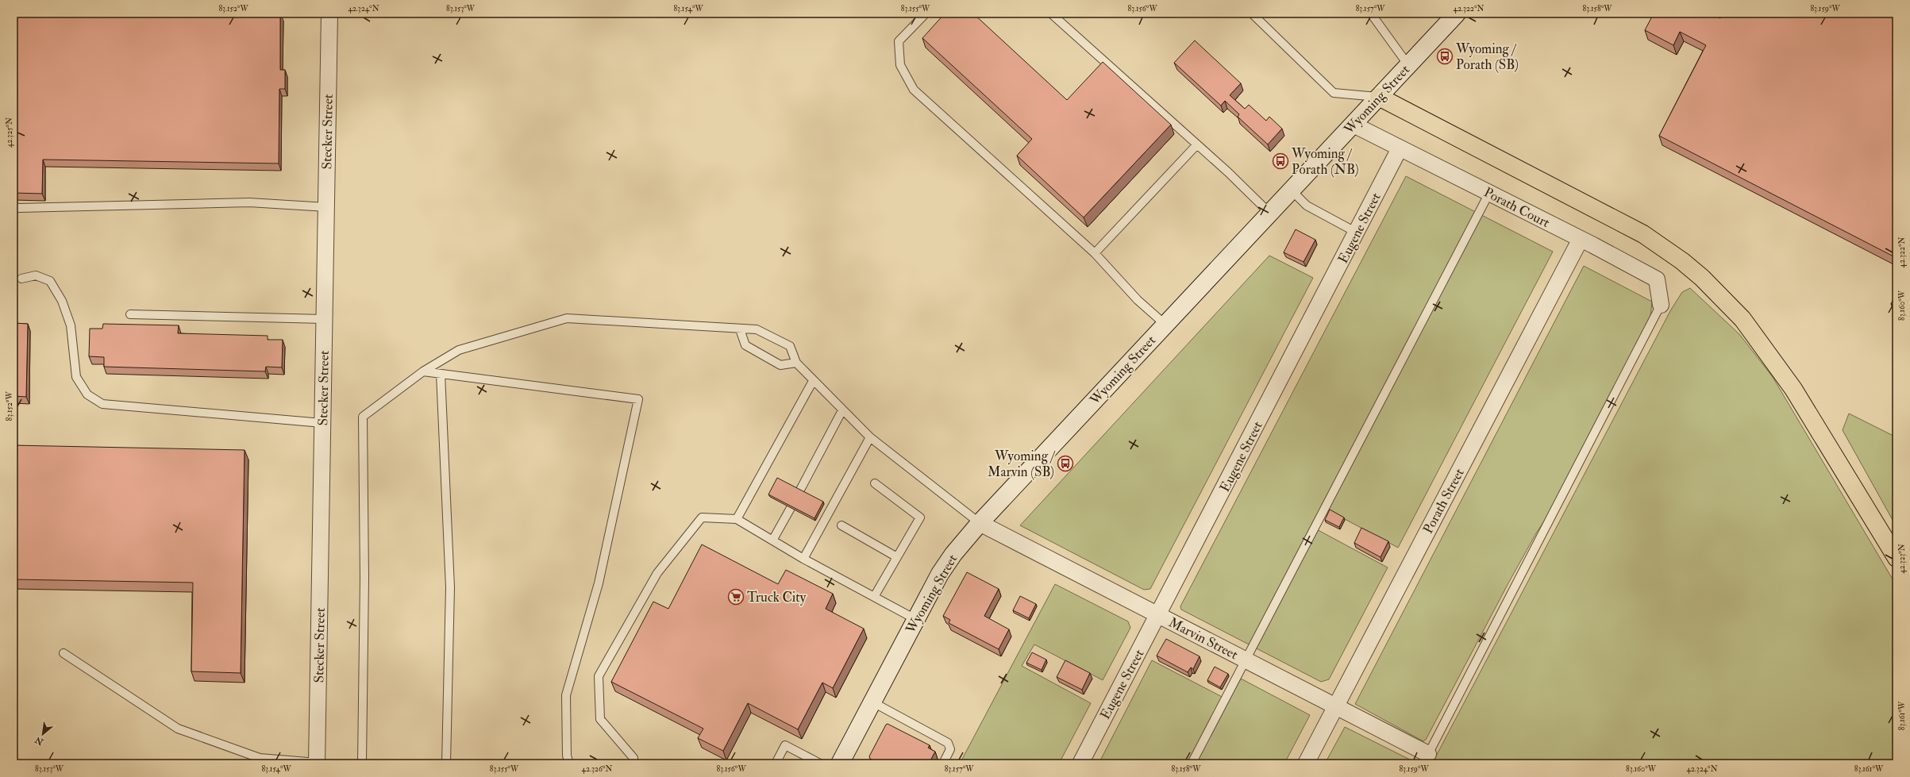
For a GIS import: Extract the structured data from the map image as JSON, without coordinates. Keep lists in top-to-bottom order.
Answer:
{
  "streets": {
    "main road": ["Wyoming Street"],
    "street": [
      "Stecker Street",
      "Porath Court",
      "Eugene Street",
      "Porath Street",
      "Marvin Street"
    ]
  },
  "crossings": [
    ["Wyoming Street", "Porath Court"],
    ["Wyoming Street", "Marvin Street"],
    ["Porath Court", "Eugene Street"],
    ["Porath Court", "Porath Street"],
    ["Eugene Street", "Marvin Street"],
    ["Porath Street", "Marvin Street"]
  ],
  "places": {
    "bus stop": ["Wyoming / Porath (SB)", "Wyoming / Porath (NB)", "Wyoming / Marvin (SB)"],
    "supermarket": ["Truck City"]
  },
  "north": "bottom left",
  "coordinates": [
    "83.152°W",
    "42.324°N",
    "83.153°W",
    "83.154°W",
    "83.155°W",
    "83.156°W",
    "83.157°W",
    "42.322°N",
    "83.158°W",
    "83.159°W",
    "42.325°N",
    "83.160°W",
    "42.323°N",
    "83.161°W",
    "42.326°N"
  ]
}
